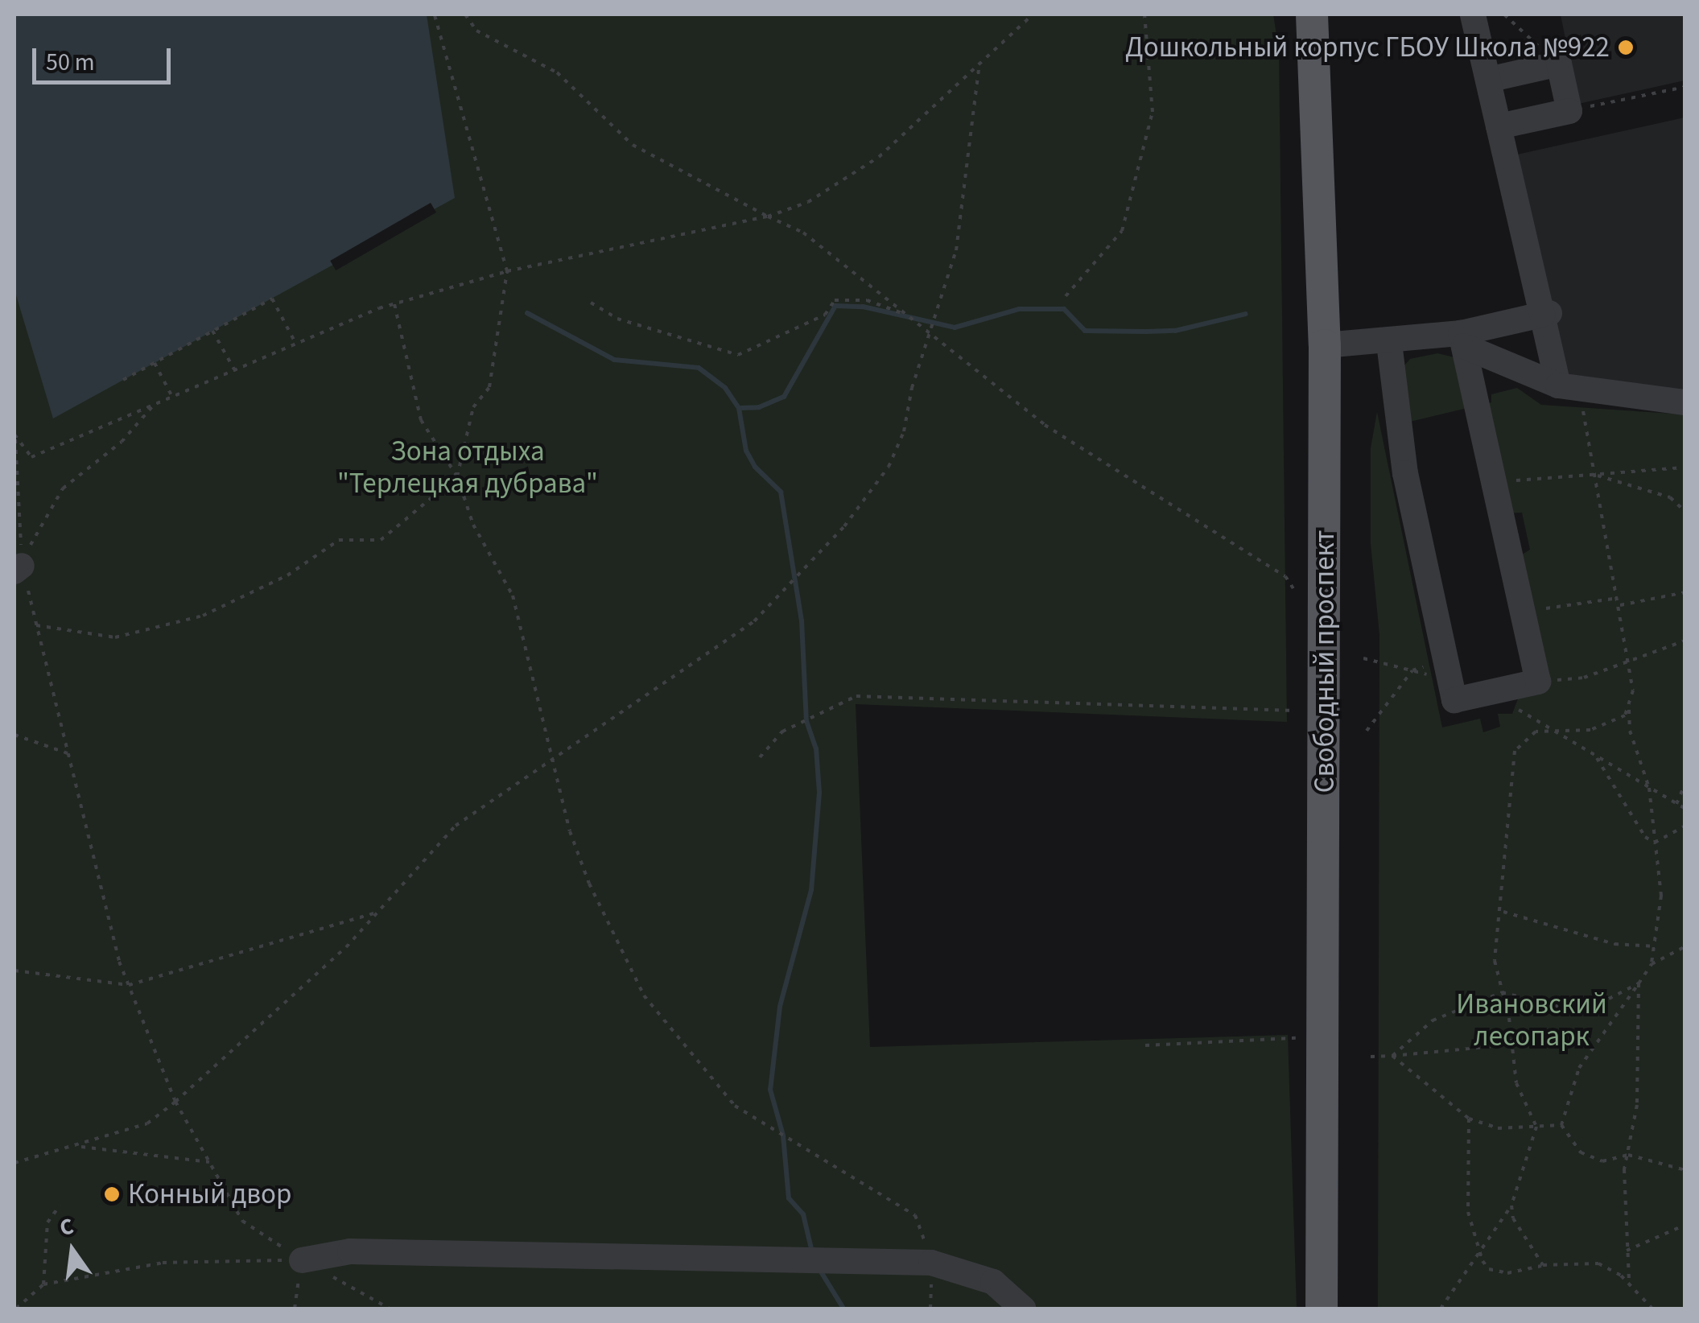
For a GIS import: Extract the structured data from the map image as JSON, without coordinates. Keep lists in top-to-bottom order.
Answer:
{
  "streets": {
    "main road": ["Свободный проспект"]
  },
  "parks": ["Зона отдыха \"Терлецкая дубрава\"", "Ивановский лесопарк"],
  "places": ["Дошкольный корпус ГБОУ Школа №922", "Конный двор"],
  "scale_bar": "50 m",
  "north": "top"
}
